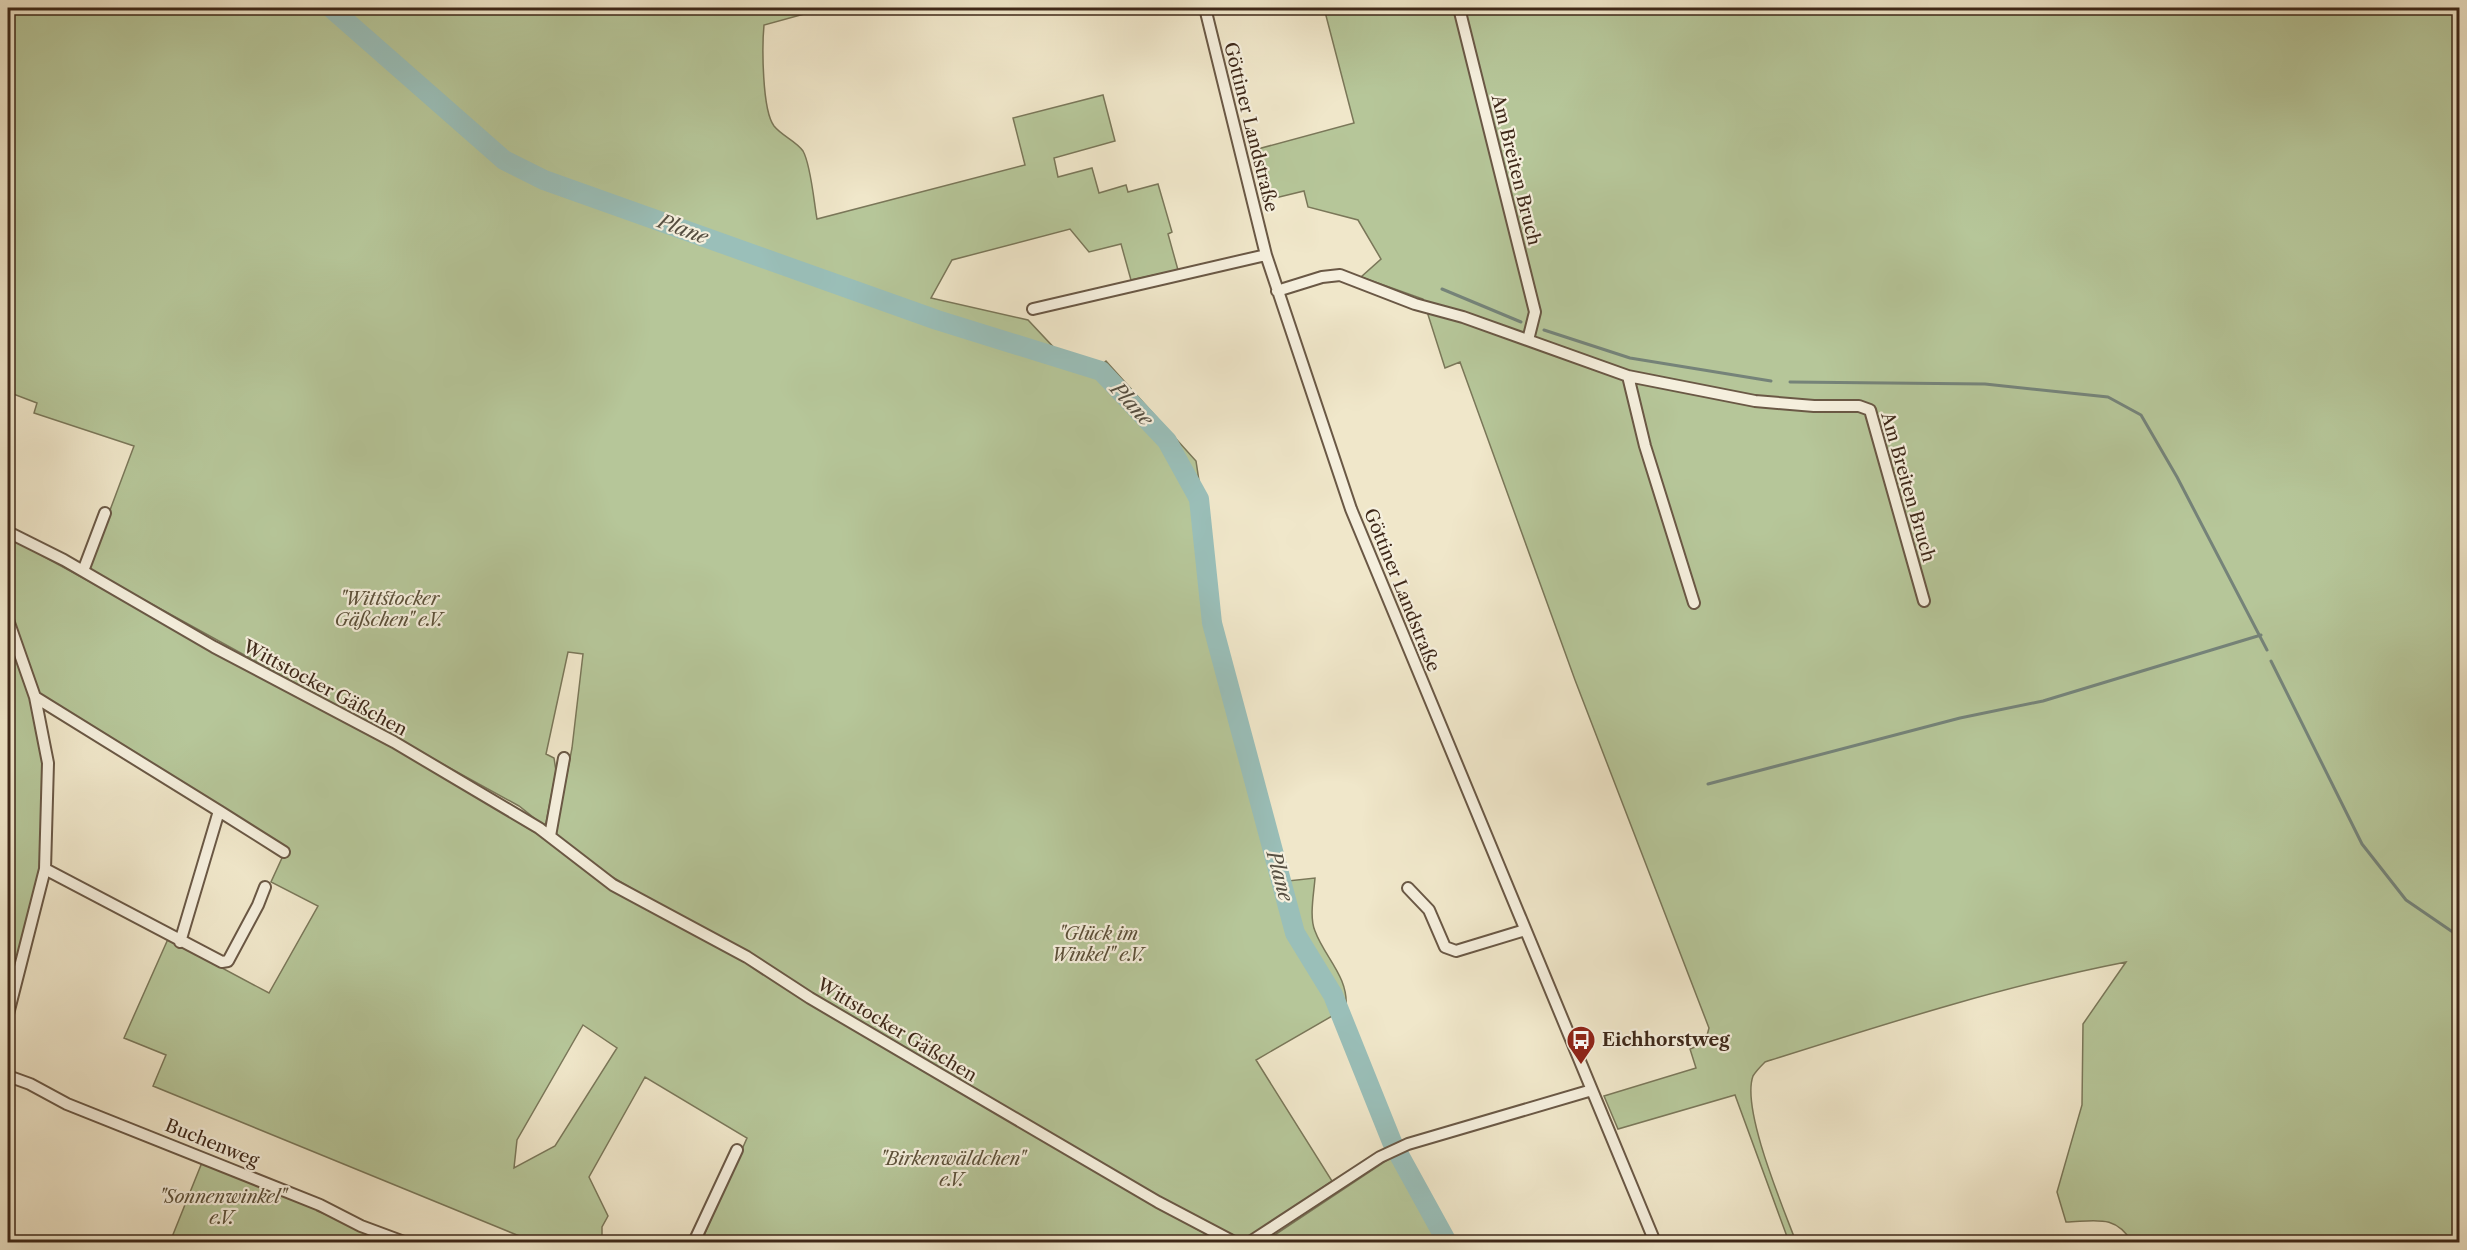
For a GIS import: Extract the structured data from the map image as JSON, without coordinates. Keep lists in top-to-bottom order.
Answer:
{
  "streets": {
    "street": [
      "Göttiner Landstraße",
      "Am Breiten Bruch",
      "Wittstocker Gäßchen",
      "Buchenweg"
    ]
  },
  "crossings": [
    ["Göttiner Landstraße", "Am Breiten Bruch"]
  ],
  "water": ["Plane"],
  "parks": [
    "\"Wittstocker Gäßchen\" e.V.",
    "\"Glück im Winkel\" e.V.",
    "\"Birkenwäldchen\" e.V.",
    "\"Sonnenwinkel\" e.V."
  ],
  "places": {
    "bus stop": ["Eichhorstweg"]
  }
}
